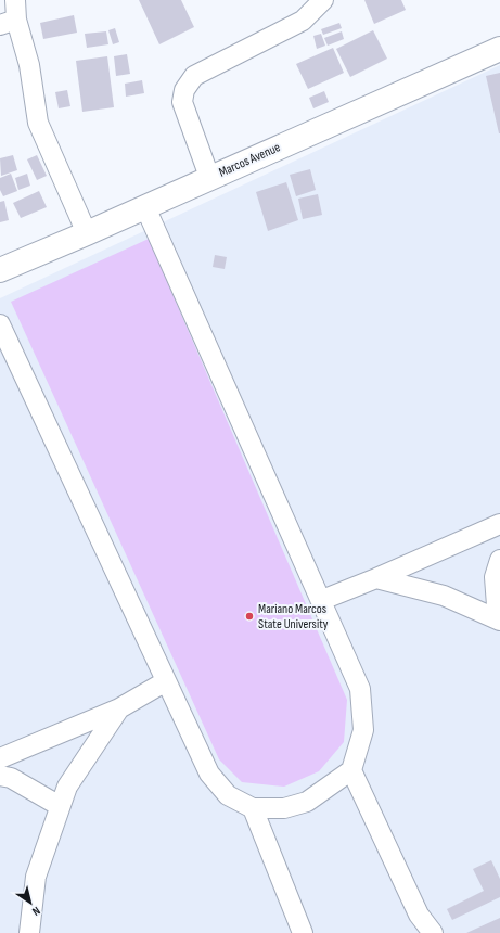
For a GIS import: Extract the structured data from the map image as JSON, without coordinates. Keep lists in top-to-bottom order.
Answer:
{
  "streets": {
    "main road": ["Marcos Avenue"]
  },
  "places": ["Mariano Marcos State University"],
  "north": "bottom right"
}
